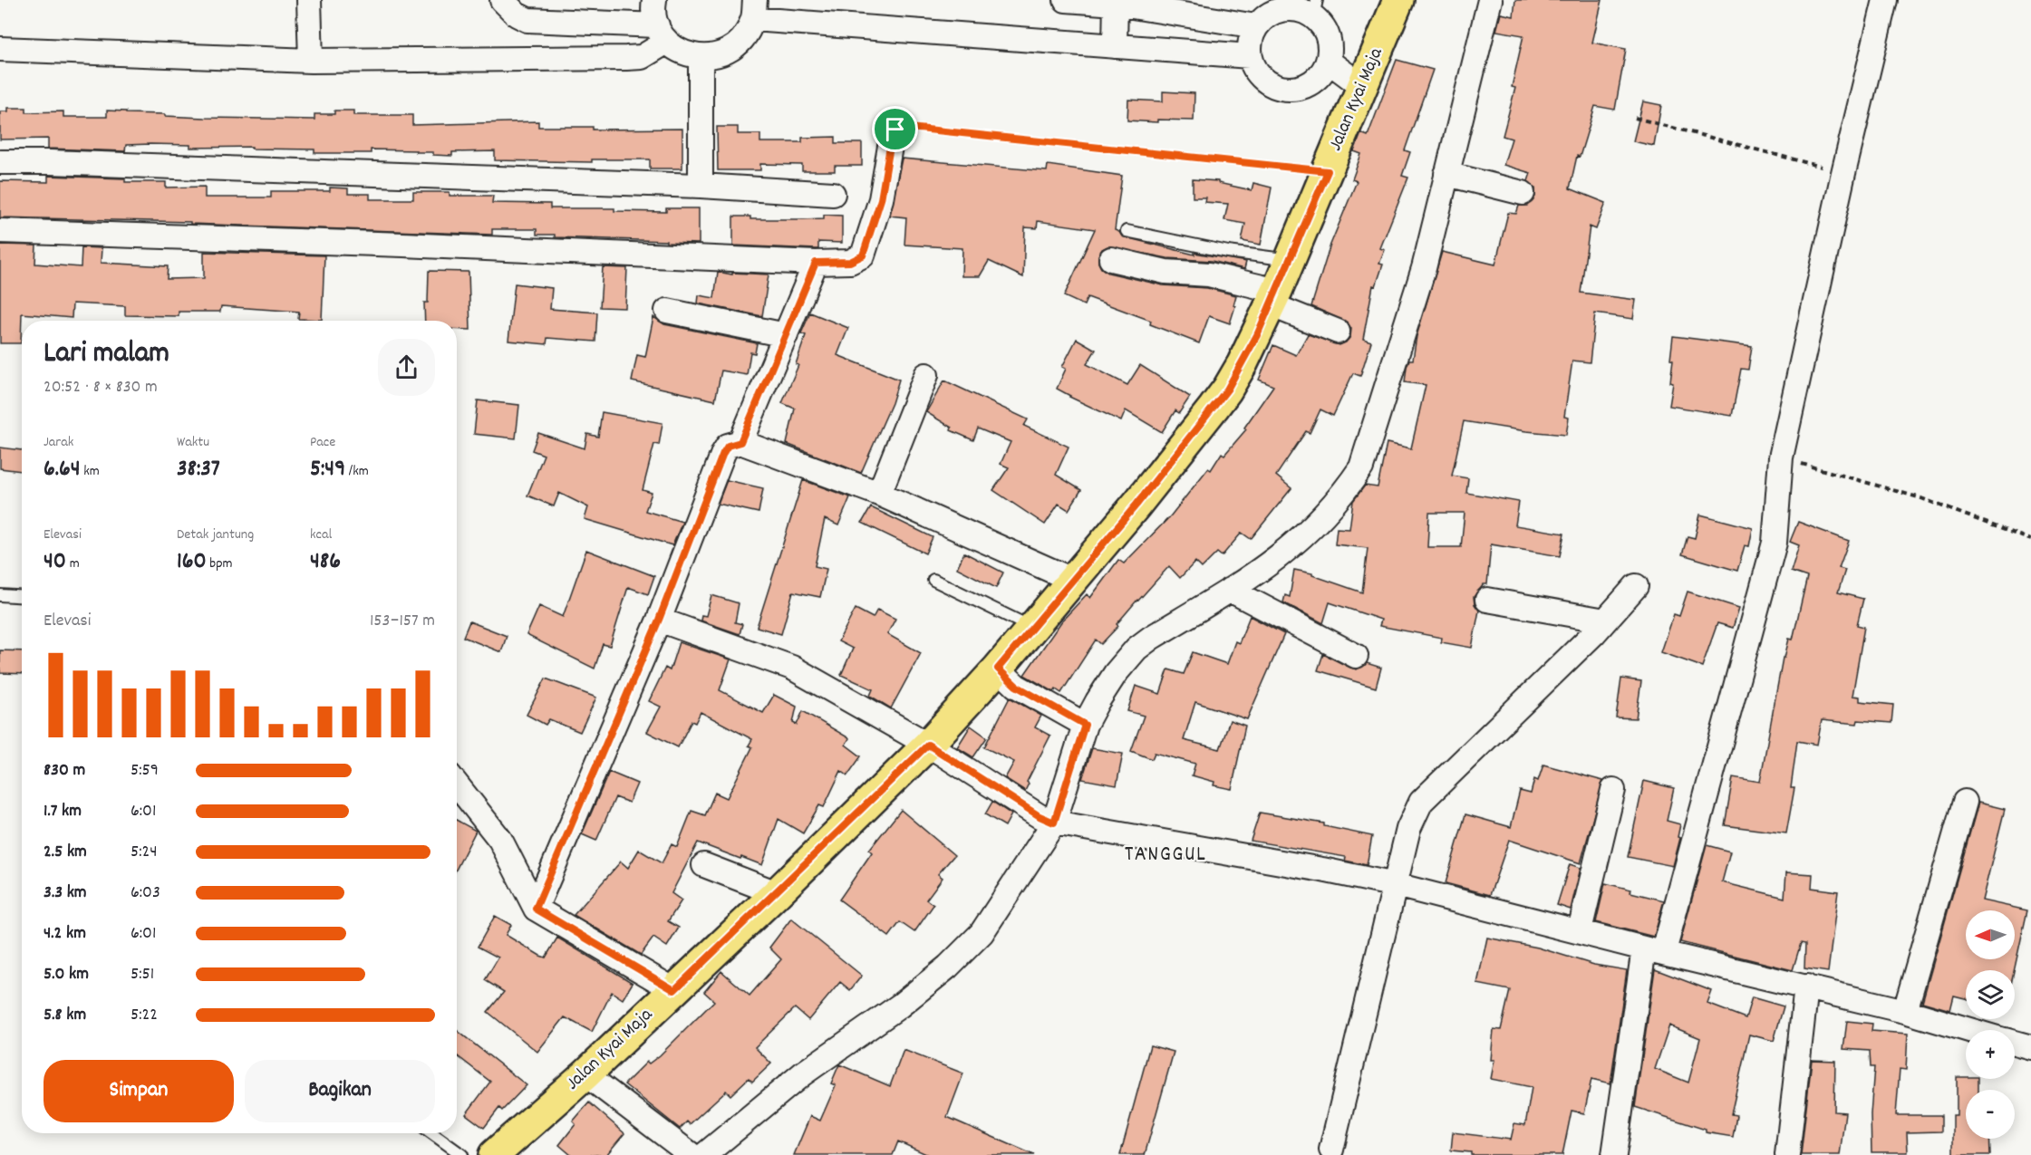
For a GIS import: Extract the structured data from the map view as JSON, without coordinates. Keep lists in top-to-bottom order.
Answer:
{
  "streets": {
    "main road": ["Jalan Kyai Maja"]
  },
  "districts": ["TANGGUL"],
  "north": "left",
  "page": {
    "heading": ["Lari malam", "20:52 · 8 × 830 m"],
    "stats": [
      ["Jarak", "6.64 km"],
      ["Waktu", "38:37"],
      ["Pace", "5:49 /km"],
      ["Elevasi", "40 m"],
      ["Detak jantung", "160 bpm"],
      ["kcal", "486"]
    ],
    "chart": ["Elevasi", "153–157 m"],
    "list": [
      {
        "name": "830 m",
        "note": "5:59"
      },
      {
        "name": "1.7 km",
        "note": "6:01"
      },
      {
        "name": "2.5 km",
        "note": "5:24"
      },
      {
        "name": "3.3 km",
        "note": "6:03"
      },
      {
        "name": "4.2 km",
        "note": "6:01"
      },
      {
        "name": "5.0 km",
        "note": "5:51"
      },
      {
        "name": "5.8 km",
        "note": "5:22"
      }
    ],
    "map_buttons": ["+", "−"],
    "buttons": ["Simpan", "Bagikan"]
  }
}
